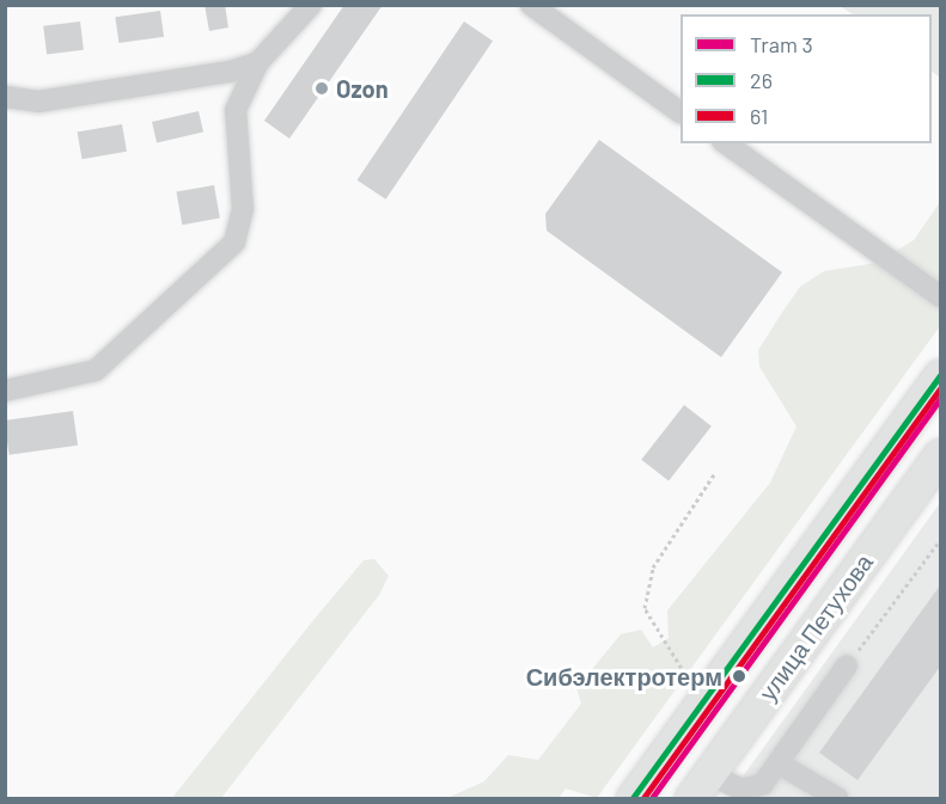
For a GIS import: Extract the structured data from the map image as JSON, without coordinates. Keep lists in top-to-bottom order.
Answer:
{
  "streets": {
    "highway": ["улица Петухова"]
  },
  "places": ["Ozon", "Сибэлектротерм"],
  "lines": ["transit line 26", "transit line 61", "tram line 3"],
  "legend": ["Tram 3", "26", "61"]
}
